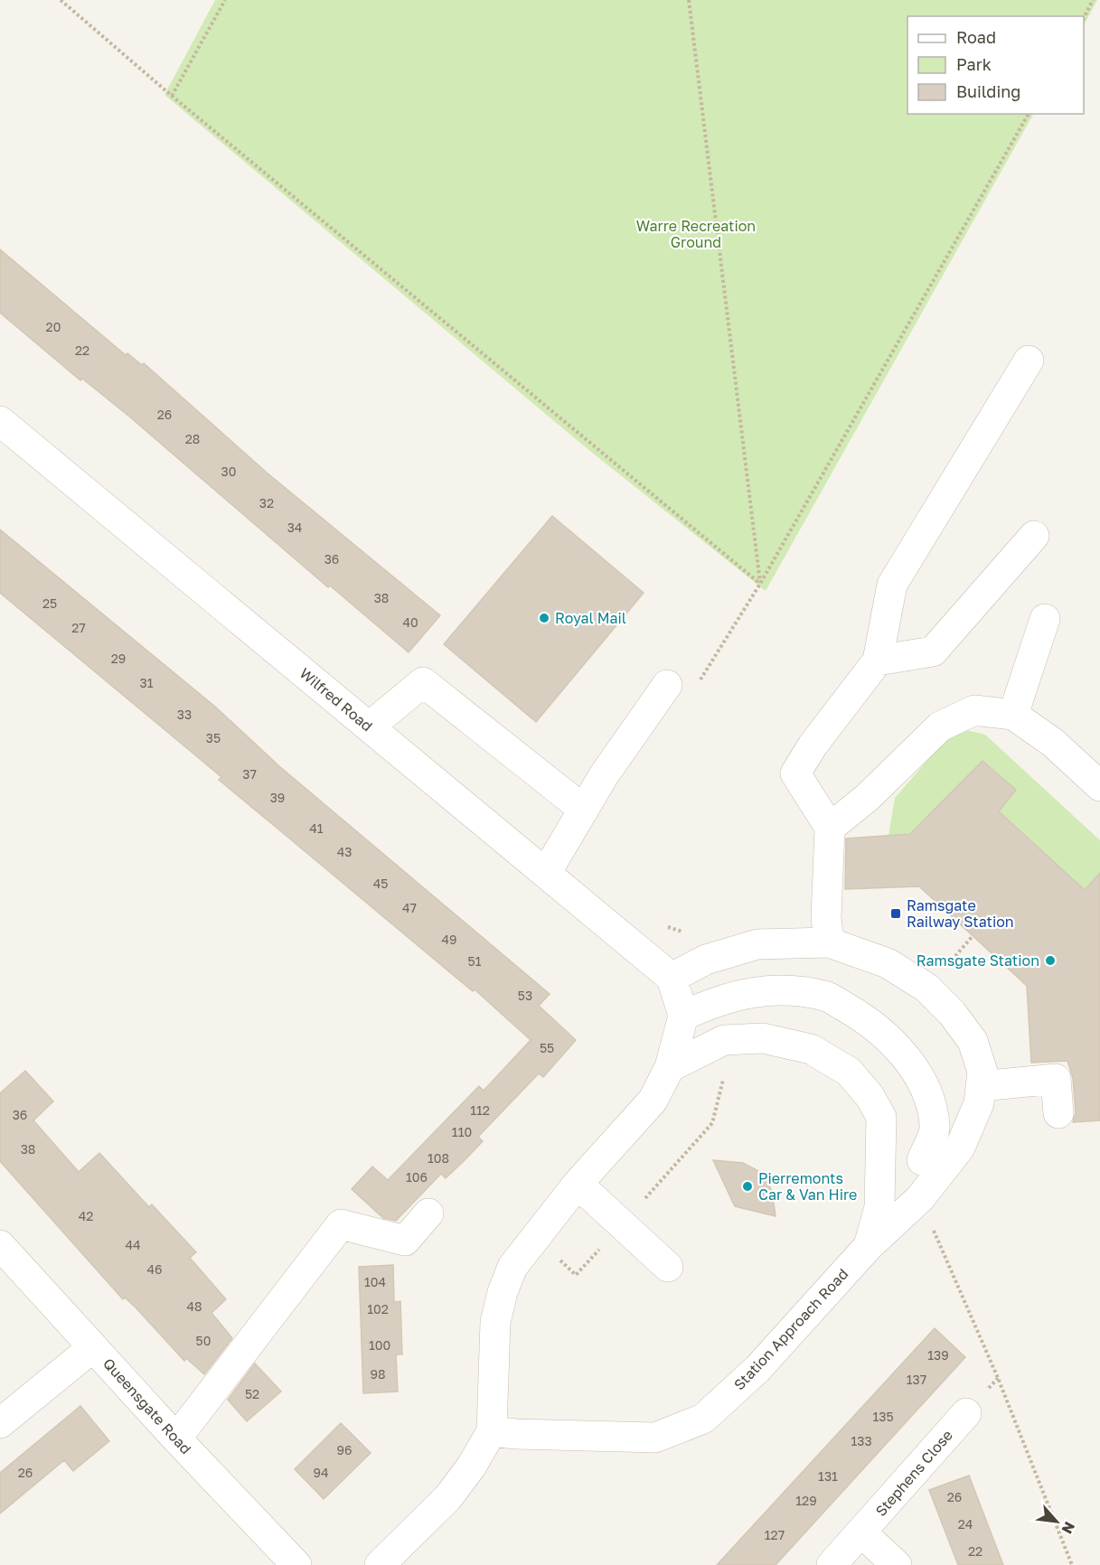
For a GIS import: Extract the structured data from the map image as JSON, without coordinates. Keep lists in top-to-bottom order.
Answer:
{
  "streets": {
    "street": [
      "Wilfred Road",
      "Station Approach Road",
      "Queensgate Road",
      "Stephens Close"
    ]
  },
  "crossings": [
    ["Wilfred Road", "Station Approach Road"]
  ],
  "parks": ["Warre Recreation Ground"],
  "places": {
    "other": ["Royal Mail", "Ramsgate Station", "Pierremonts Car & Van Hire"],
    "transit": ["Ramsgate Railway Station"]
  },
  "house_numbers": [
    "20",
    "22",
    "26",
    "28",
    "30",
    "32",
    "34",
    "36",
    "38",
    "25",
    "40",
    "27",
    "29",
    "31",
    "33",
    "35",
    "37",
    "39",
    "41",
    "43",
    "45",
    "47",
    "49",
    "51",
    "53",
    "55",
    "112",
    "36",
    "110",
    "38",
    "108",
    "106",
    "42",
    "44",
    "46",
    "104",
    "48",
    "102",
    "50",
    "100",
    "139",
    "98",
    "137",
    "52",
    "135",
    "133",
    "96",
    "26",
    "94",
    "131",
    "26",
    "129",
    "24",
    "127",
    "22"
  ],
  "legend": ["Road", "Park", "Building"],
  "north": "bottom right"
}
